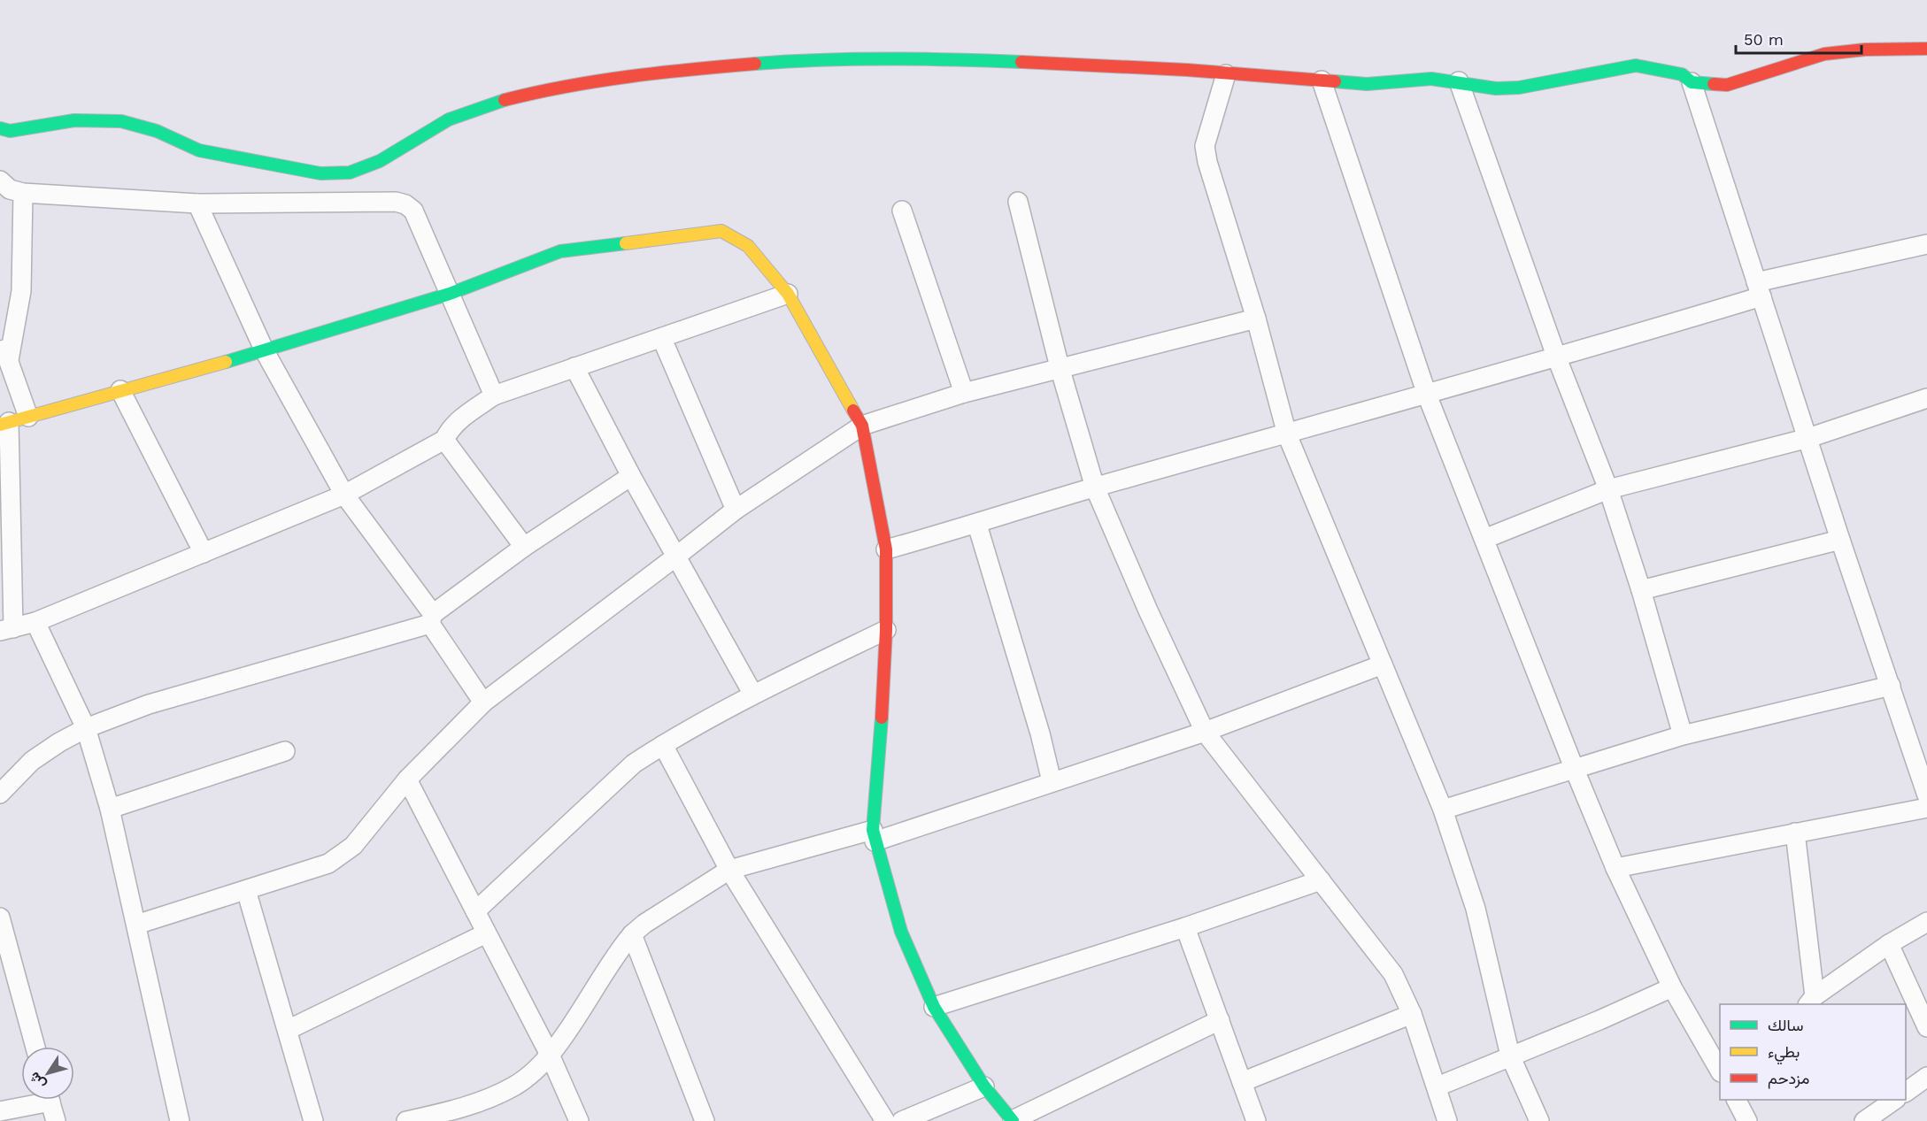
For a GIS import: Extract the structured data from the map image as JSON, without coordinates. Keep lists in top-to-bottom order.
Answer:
{
  "legend": ["سالك", "بطيء", "مزدحم"],
  "scale_bar": "50 m",
  "north": "bottom left"
}
